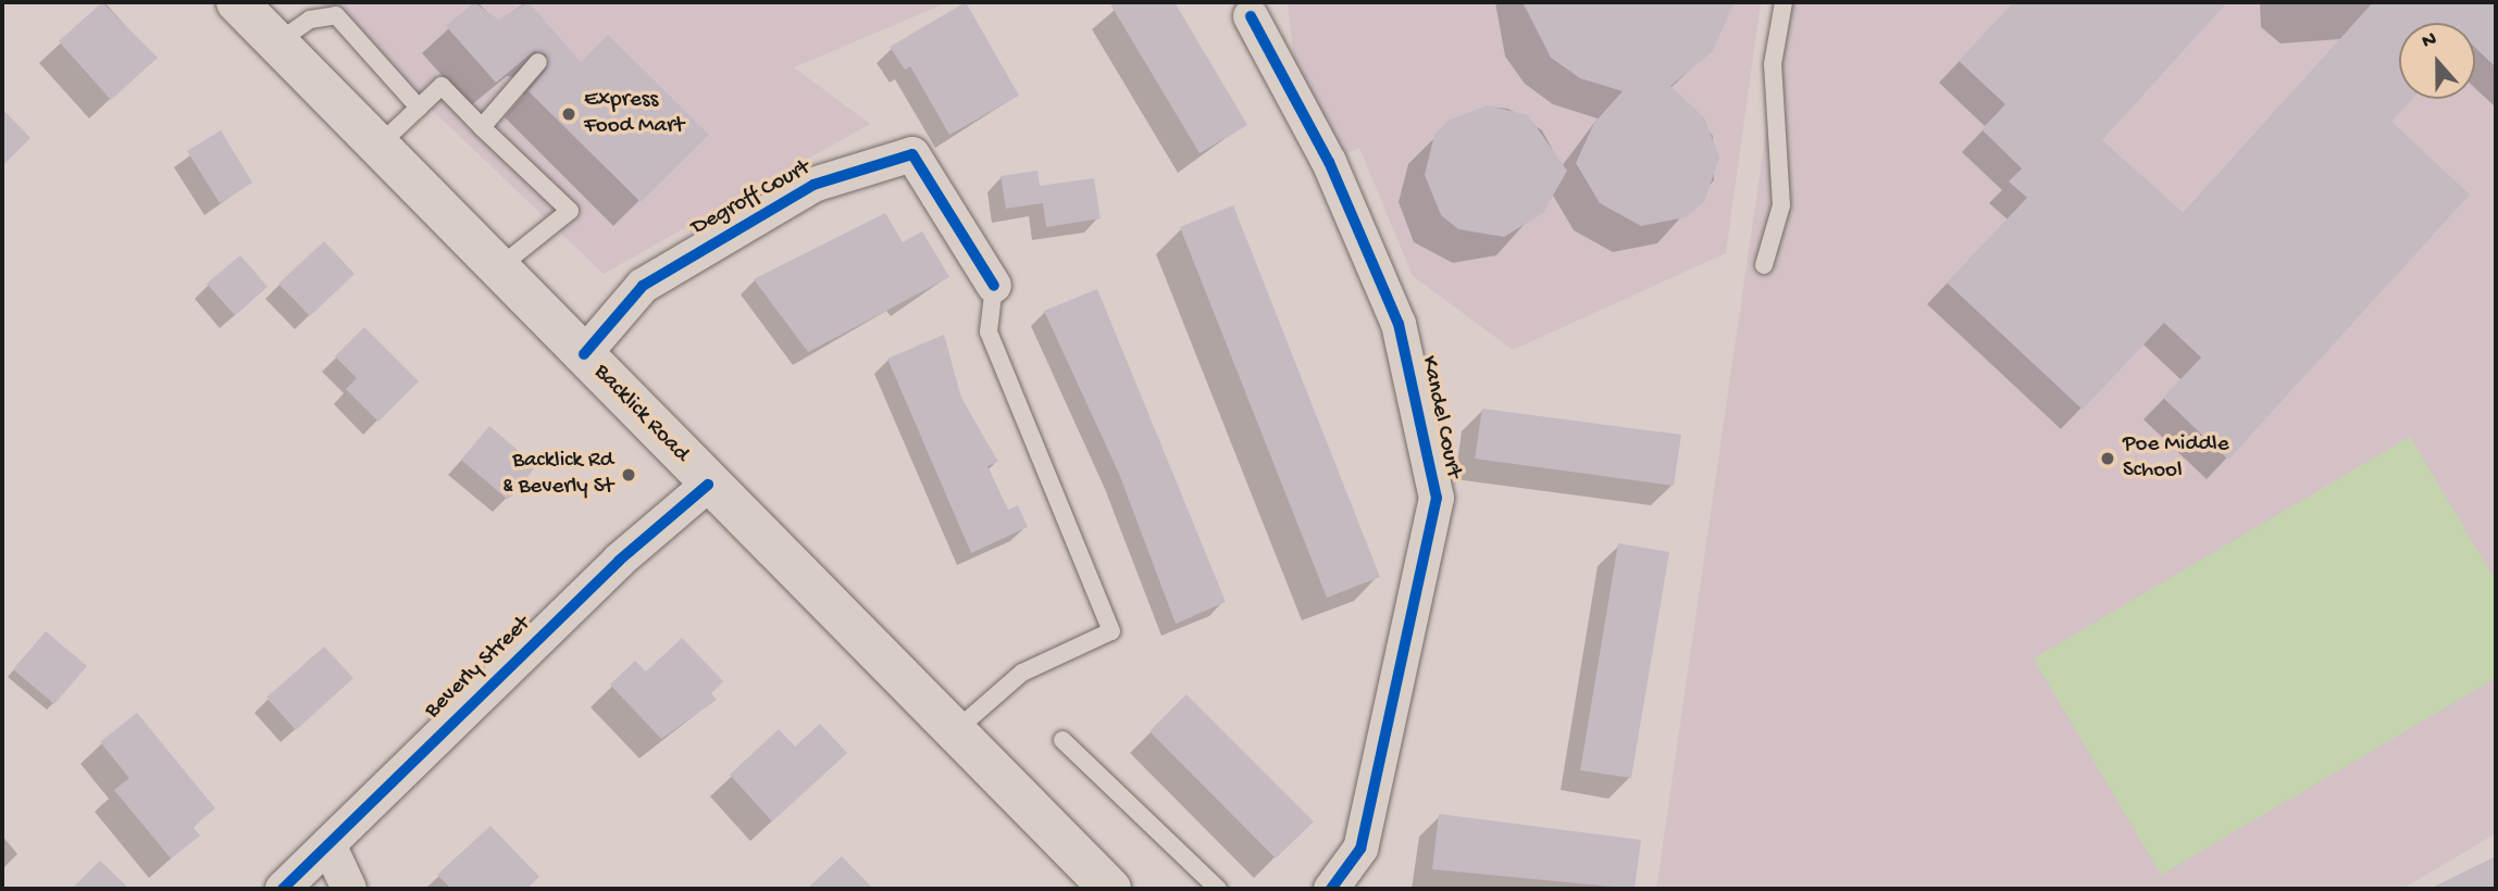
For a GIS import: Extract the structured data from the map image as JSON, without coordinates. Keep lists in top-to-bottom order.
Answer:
{
  "streets": {
    "main road": ["Backlick Road"],
    "street": ["Degroff Court", "Kandel Court", "Beverly Street"]
  },
  "crossings": [
    ["Degroff Court", "Backlick Road"],
    ["Backlick Road", "Beverly Street"]
  ],
  "places": ["Express Food Mart", "Poe Middle School", "Backlick Rd & Beverly St"],
  "north": "top"
}
